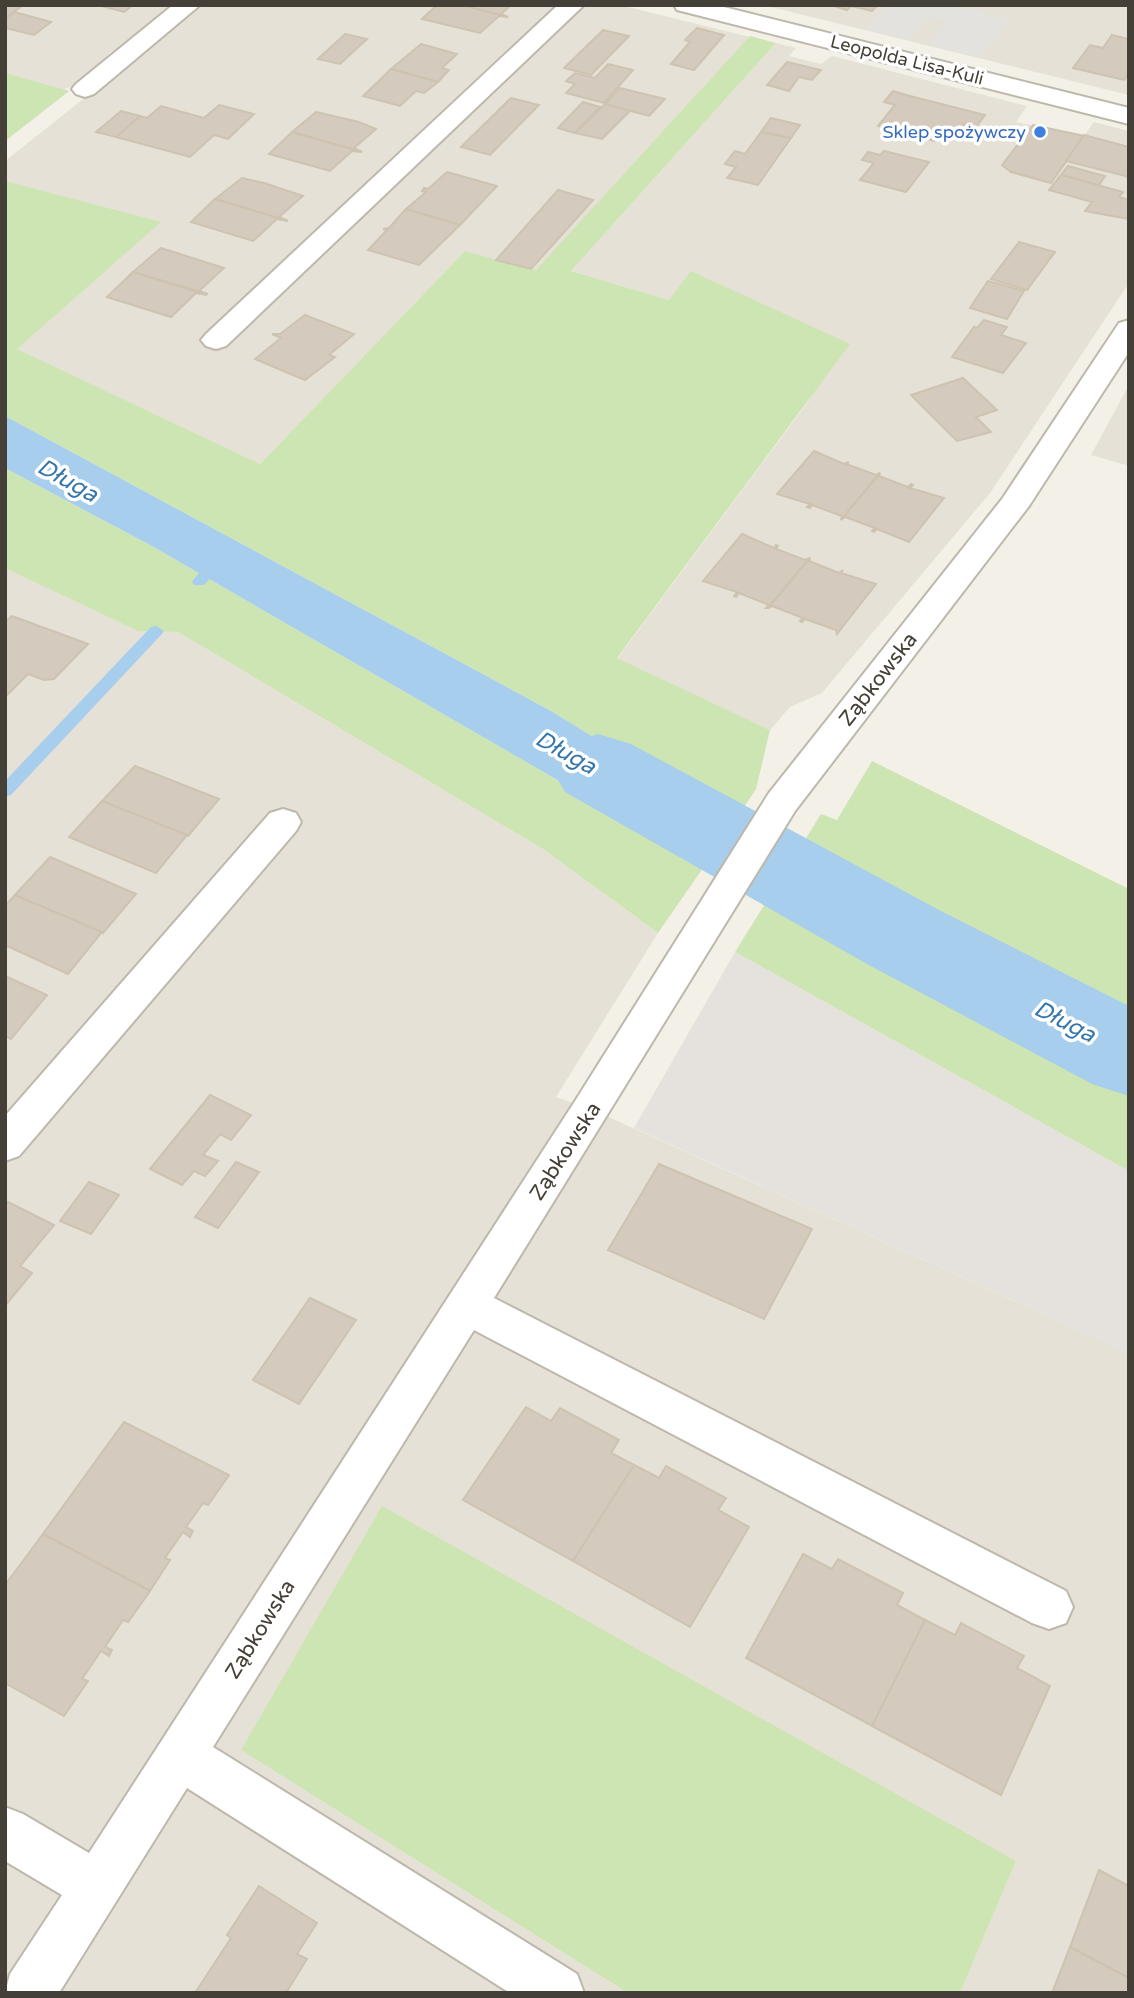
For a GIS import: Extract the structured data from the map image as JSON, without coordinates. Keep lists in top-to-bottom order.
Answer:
{
  "streets": {
    "street": ["Leopolda Lisa-Kuli", "Ząbkowska"]
  },
  "water": ["Długa"],
  "places": ["Sklep spożywczy"]
}
